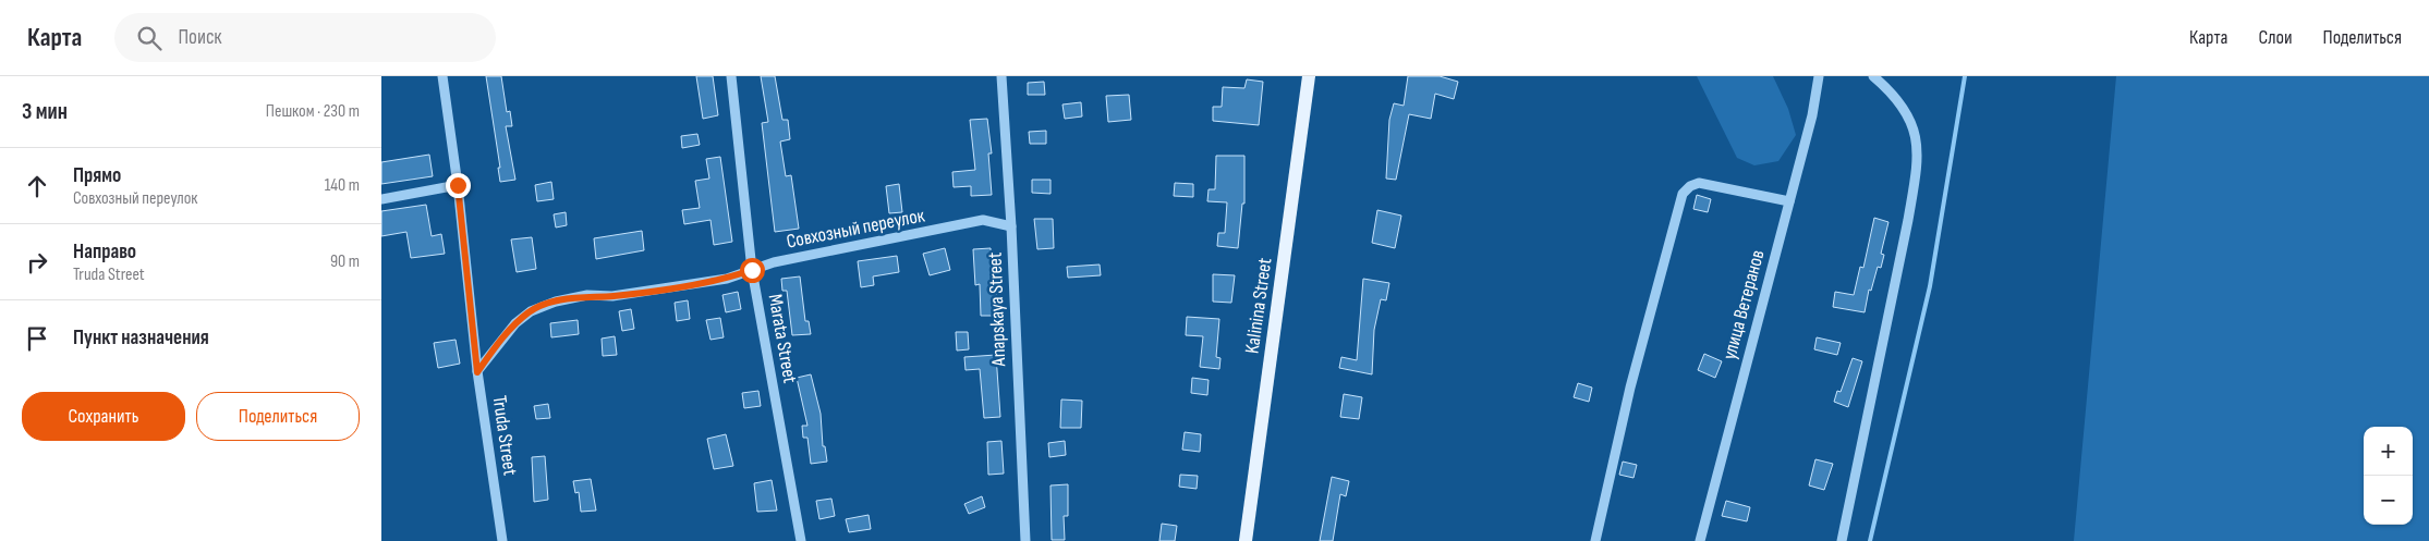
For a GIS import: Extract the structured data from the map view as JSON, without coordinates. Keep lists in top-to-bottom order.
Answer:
{
  "streets": {
    "main road": ["Kalinina Street"],
    "street": [
      "Совхозный переулок",
      "улица Ветеранов",
      "Anapskaya Street",
      "Marata Street",
      "Truda Street"
    ]
  },
  "crossings": [
    ["Совхозный переулок", "Anapskaya Street"],
    ["Совхозный переулок", "Marata Street"],
    ["Совхозный переулок", "Truda Street"]
  ],
  "page": {
    "header": "Карта",
    "search": "Поиск",
    "nav": ["Карта", "Слои", "Поделиться"],
    "heading": ["3 мин", "Пешком · 230 m"],
    "list": [
      ["Прямо", "Совхозный переулок", "140 m"],
      ["Направо", "Truda Street", "90 m"],
      "Пункт назначения"
    ],
    "buttons": ["Сохранить", "Поделиться"],
    "map_buttons": ["+", "−"]
  }
}
